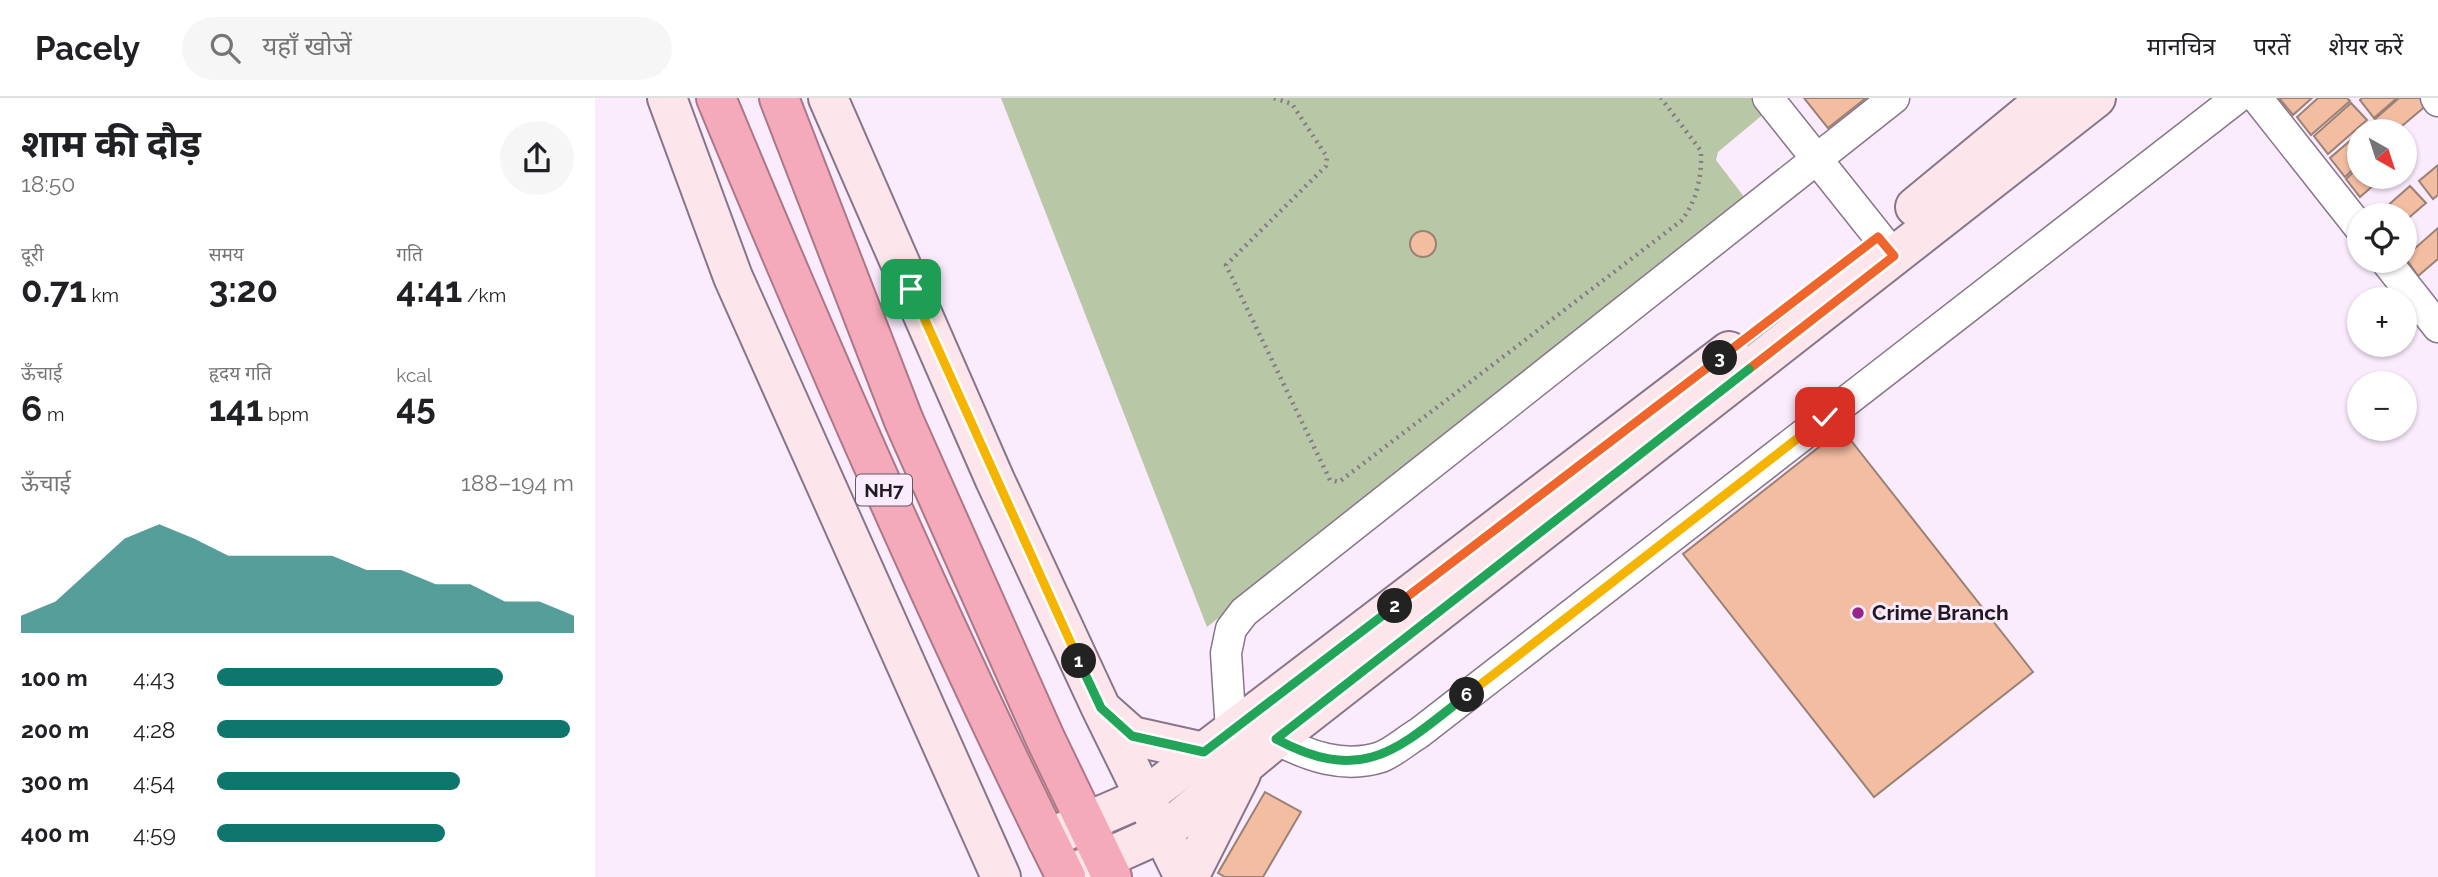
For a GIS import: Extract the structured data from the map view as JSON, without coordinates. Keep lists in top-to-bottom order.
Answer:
{
  "streets": {
    "highway": ["NH7"]
  },
  "places": ["Crime Branch"],
  "north": "bottom right",
  "page": {
    "header": "Pacely",
    "search": "यहाँ खोजें",
    "nav": ["मानचित्र", "परतें", "शेयर करें"],
    "heading": ["शाम की दौड़", "18:50"],
    "map_buttons": ["+", "−"],
    "stats": [
      ["दूरी", "0.71 km"],
      ["समय", "3:20"],
      ["गति", "4:41 /km"],
      ["ऊँचाई", "6 m"],
      ["हृदय गति", "141 bpm"],
      ["kcal", "45"]
    ],
    "pins": [
      "3",
      "2",
      "1",
      "6"
    ],
    "chart": ["ऊँचाई", "188–194 m"],
    "list": [
      {
        "name": "100 m",
        "note": "4:43"
      },
      {
        "name": "200 m",
        "note": "4:28"
      },
      {
        "name": "300 m",
        "note": "4:54"
      },
      {
        "name": "400 m",
        "note": "4:59"
      }
    ]
  }
}
